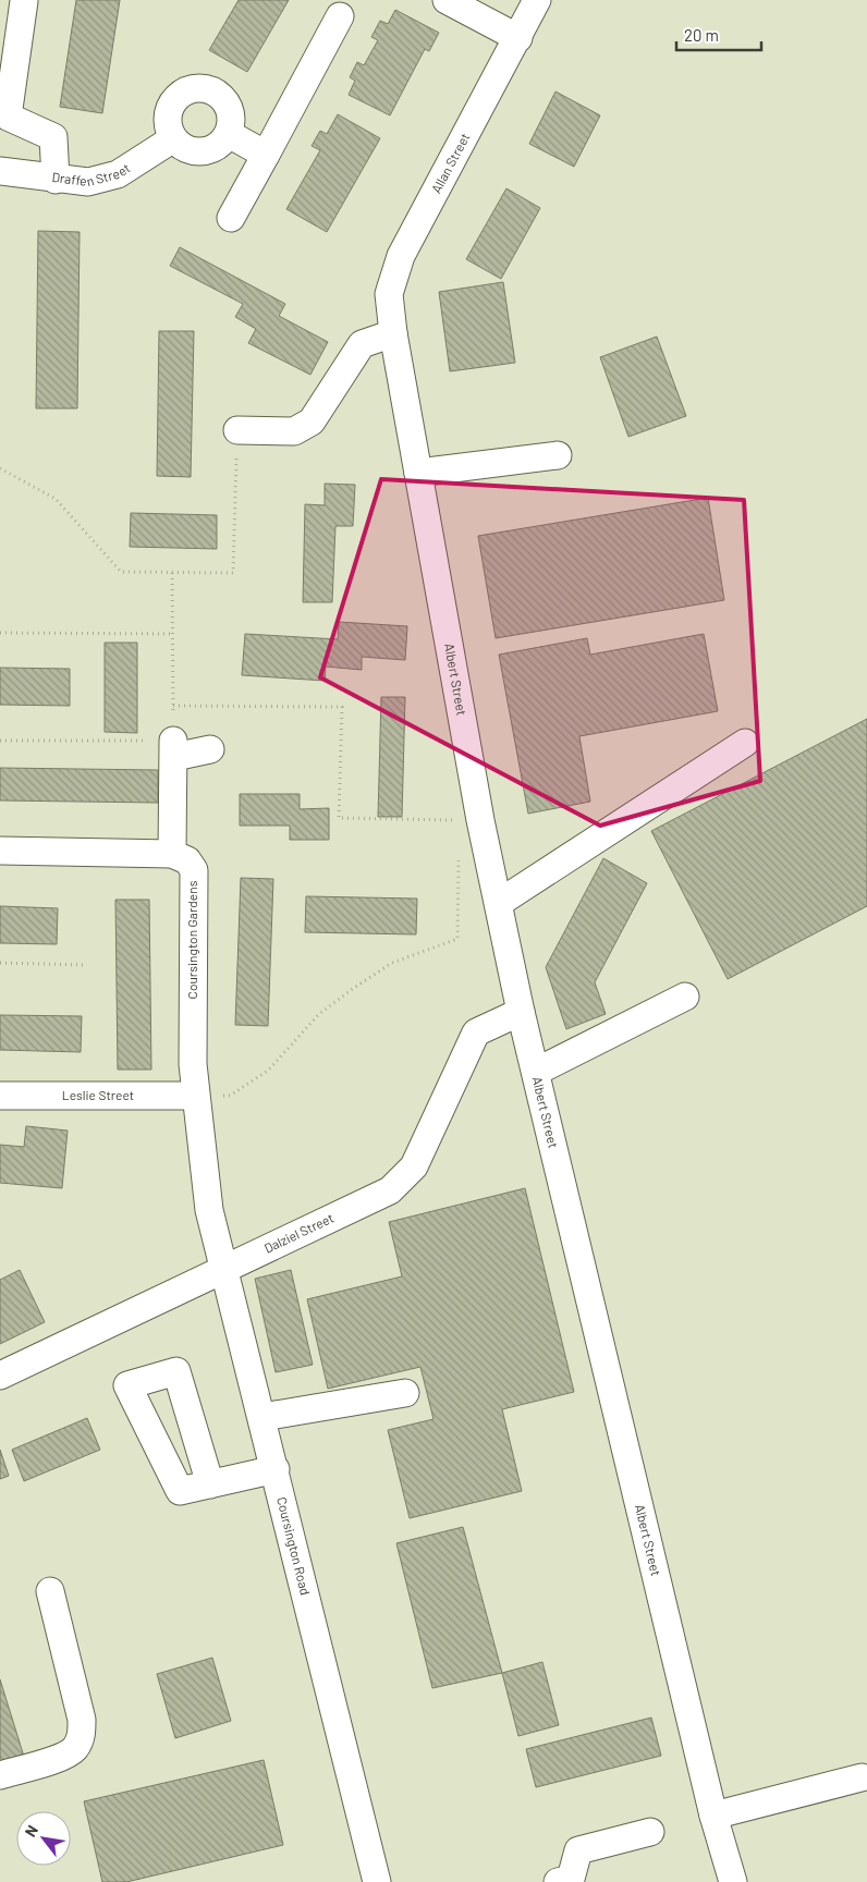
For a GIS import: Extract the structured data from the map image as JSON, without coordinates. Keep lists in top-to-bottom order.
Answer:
{
  "streets": {
    "street": [
      "Allan Street",
      "Draffen Street",
      "Albert Street",
      "Coursington Gardens",
      "Leslie Street",
      "Dalziel Street",
      "Coursington Road"
    ]
  },
  "crossings": [
    ["Allan Street", "Albert Street"],
    ["Albert Street", "Dalziel Street"],
    ["Coursington Gardens", "Leslie Street"],
    ["Coursington Gardens", "Coursington Road"],
    ["Dalziel Street", "Coursington Road"]
  ],
  "scale_bar": "20 m",
  "north": "top left"
}
